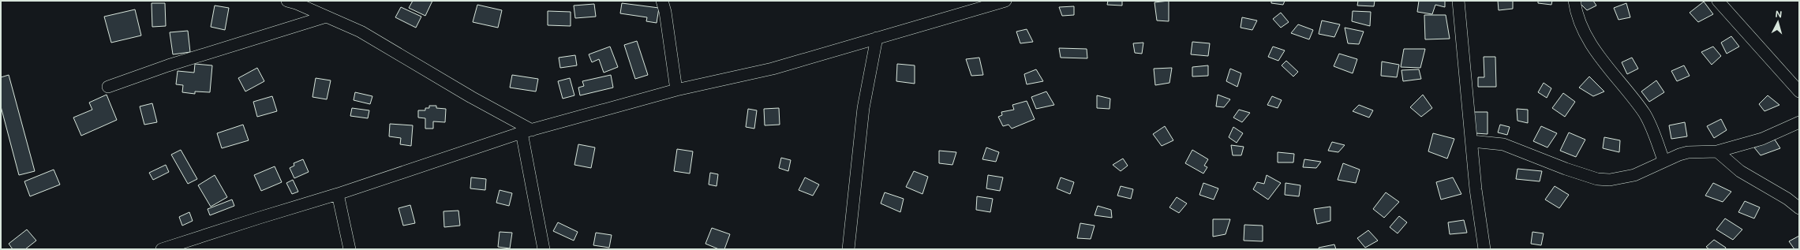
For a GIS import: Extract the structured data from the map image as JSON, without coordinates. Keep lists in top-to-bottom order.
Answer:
{
  "north": "top"
}
